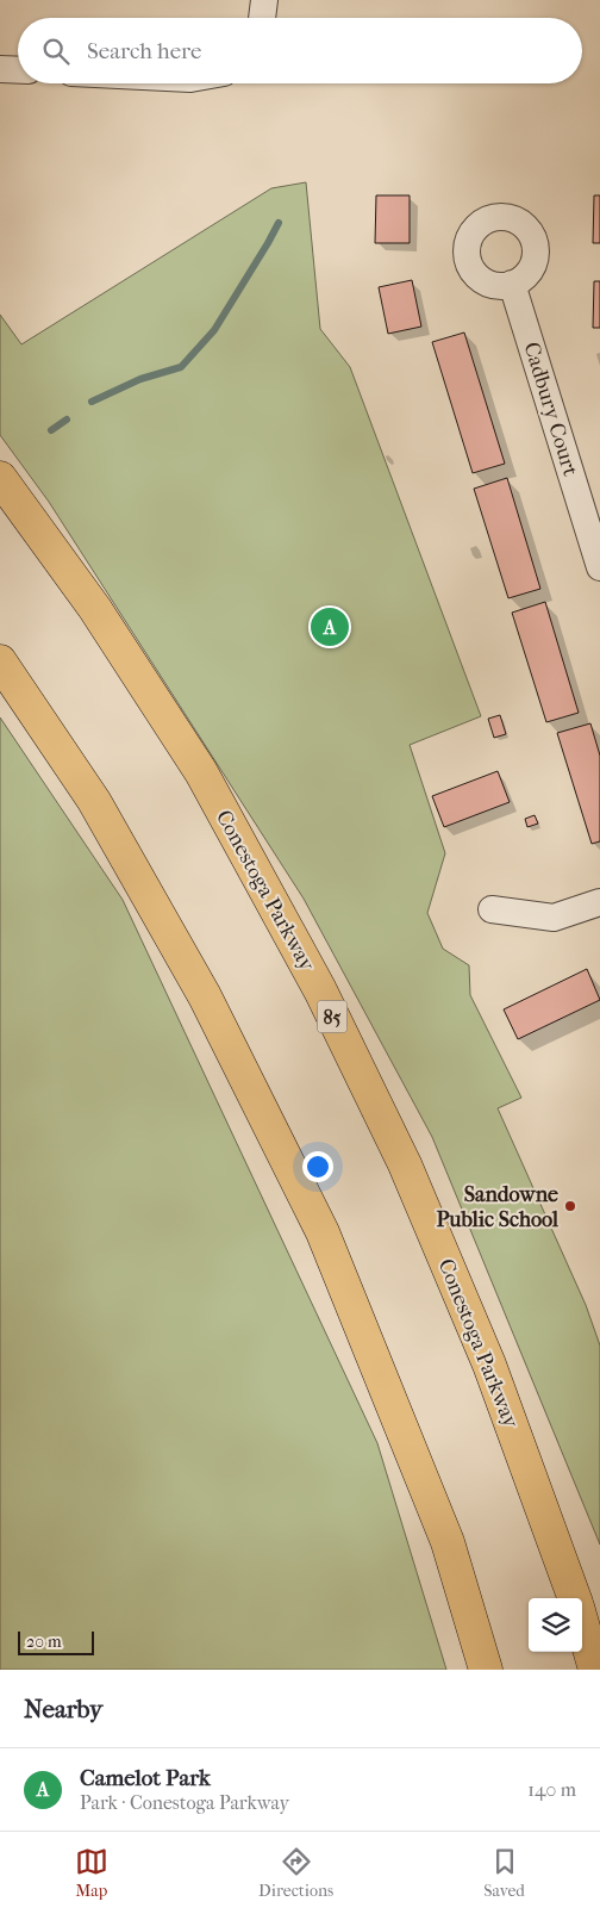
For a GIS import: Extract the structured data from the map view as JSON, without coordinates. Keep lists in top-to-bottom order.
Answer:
{
  "streets": {
    "highway": ["Conestoga Parkway", "85"],
    "street": ["Cadbury Court"]
  },
  "places": ["Sandowne Public School"],
  "scale_bar": "20 m",
  "page": {
    "search": "Search here",
    "pins": "A",
    "scale": "20 m",
    "heading": "Nearby",
    "list": [
      {
        "mark": "A",
        "name": "Camelot Park",
        "note": "Park · Conestoga Parkway",
        "value": "140 m"
      }
    ],
    "nav": ["Map", "Directions", "Saved"]
  }
}
